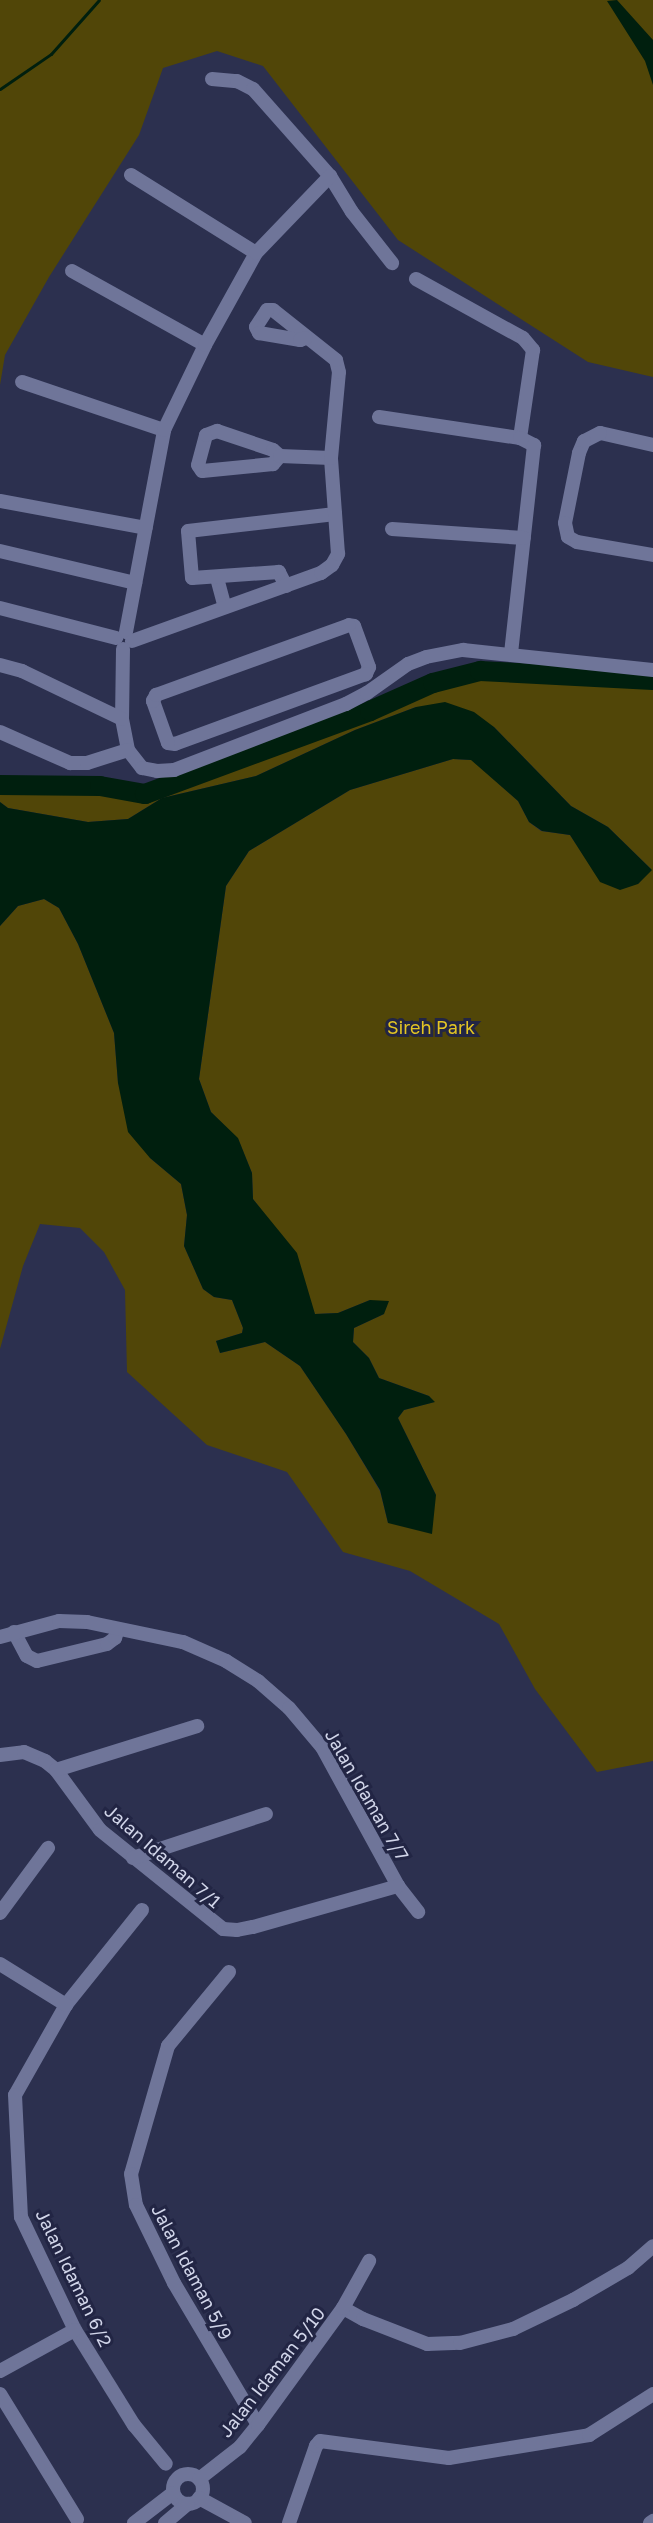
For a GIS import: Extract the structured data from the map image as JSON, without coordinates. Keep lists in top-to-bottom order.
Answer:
{
  "streets": {
    "street": [
      "Jalan Idaman 7/7",
      "Jalan Idaman 7/1",
      "Jalan Idaman 5/9",
      "Jalan Idaman 6/2",
      "Jalan Idaman 5/10"
    ]
  },
  "crossings": [
    ["Jalan Idaman 7/7", "Jalan Idaman 7/1"],
    ["Jalan Idaman 5/9", "Jalan Idaman 5/10"]
  ],
  "parks": ["Sireh Park"]
}
